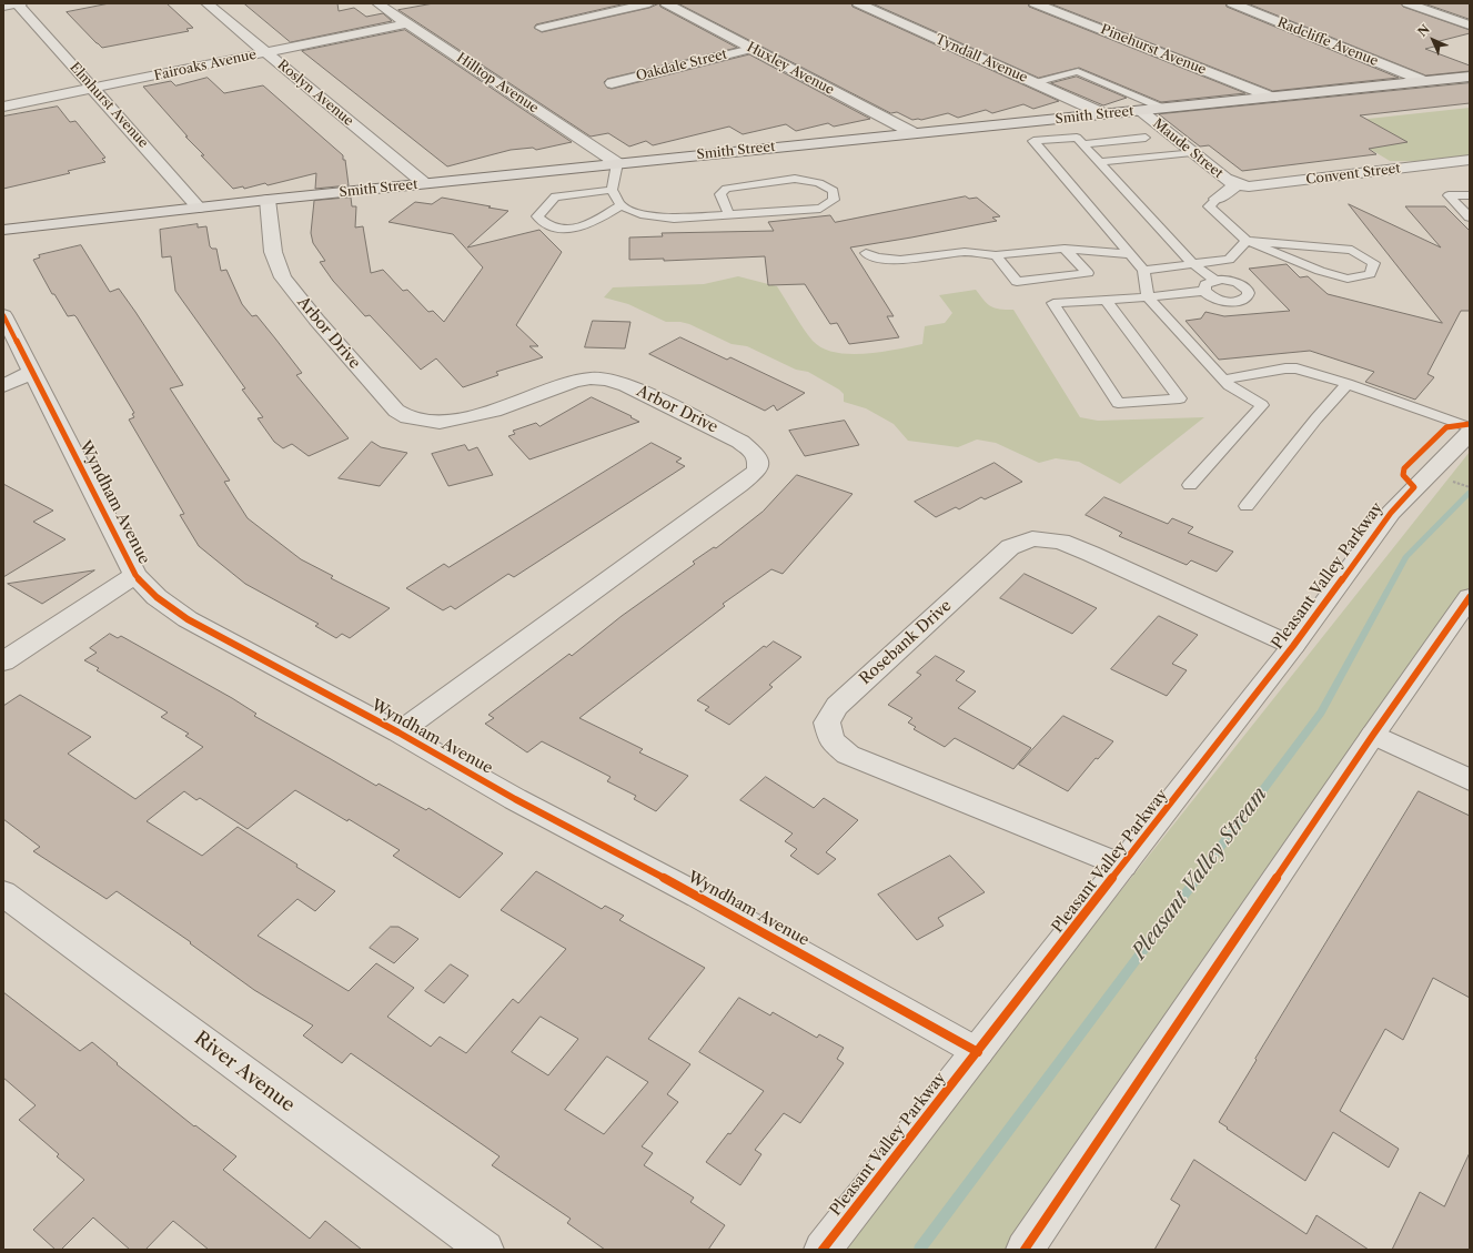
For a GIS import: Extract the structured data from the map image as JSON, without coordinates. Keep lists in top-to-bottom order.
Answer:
{
  "streets": {
    "main road": ["Smith Street"],
    "street": [
      "Radcliffe Avenue",
      "Pinehurst Avenue",
      "Tyndall Avenue",
      "Fairoaks Avenue",
      "Oakdale Street",
      "Huxley Avenue",
      "Hilltop Avenue",
      "Roslyn Avenue",
      "Elmhurst Avenue",
      "Maude Street",
      "Convent Street",
      "Arbor Drive",
      "Wyndham Avenue",
      "Pleasant Valley Parkway",
      "Rosebank Drive",
      "River Avenue"
    ]
  },
  "crossings": [
    ["Radcliffe Avenue", "Smith Street"],
    ["Pinehurst Avenue", "Smith Street"],
    ["Tyndall Avenue", "Smith Street"],
    ["Fairoaks Avenue", "Hilltop Avenue"],
    ["Fairoaks Avenue", "Roslyn Avenue"],
    ["Fairoaks Avenue", "Elmhurst Avenue"],
    ["Oakdale Street", "Huxley Avenue"],
    ["Huxley Avenue", "Smith Street"],
    ["Hilltop Avenue", "Smith Street"],
    ["Roslyn Avenue", "Smith Street"],
    ["Elmhurst Avenue", "Smith Street"],
    ["Smith Street", "Maude Street"],
    ["Smith Street", "Arbor Drive"],
    ["Maude Street", "Convent Street"],
    ["Arbor Drive", "Wyndham Avenue"],
    ["Wyndham Avenue", "Pleasant Valley Parkway"],
    ["Pleasant Valley Parkway", "Rosebank Drive"]
  ],
  "water": ["Pleasant Valley Stream"],
  "north": "top left"
}
